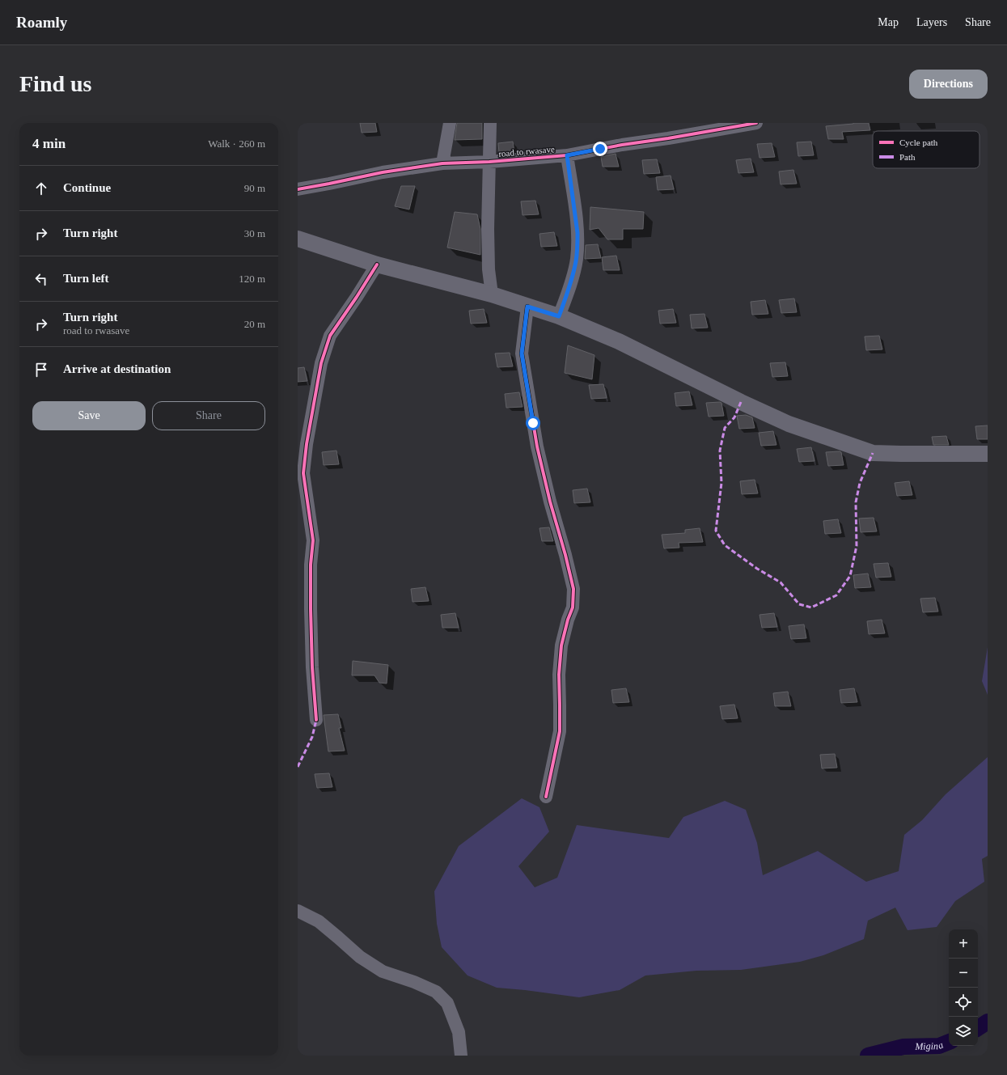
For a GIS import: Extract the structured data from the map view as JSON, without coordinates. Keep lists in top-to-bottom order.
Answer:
{
  "streets": {
    "street": ["road to rwasave"]
  },
  "water": ["Migina"],
  "legend": ["Cycle path", "Path"],
  "page": {
    "header": "Roamly",
    "nav": ["Map", "Layers", "Share"],
    "buttons": [
      "Directions",
      ["Save", "Share"]
    ],
    "title": "Find us",
    "heading": ["4 min", "Walk · 260 m"],
    "list": [
      ["Continue", "90 m"],
      ["Turn right", "30 m"],
      ["Turn left", "120 m"],
      ["Turn right", "road to rwasave", "20 m"],
      "Arrive at destination"
    ],
    "map_buttons": ["+", "−"]
  }
}
